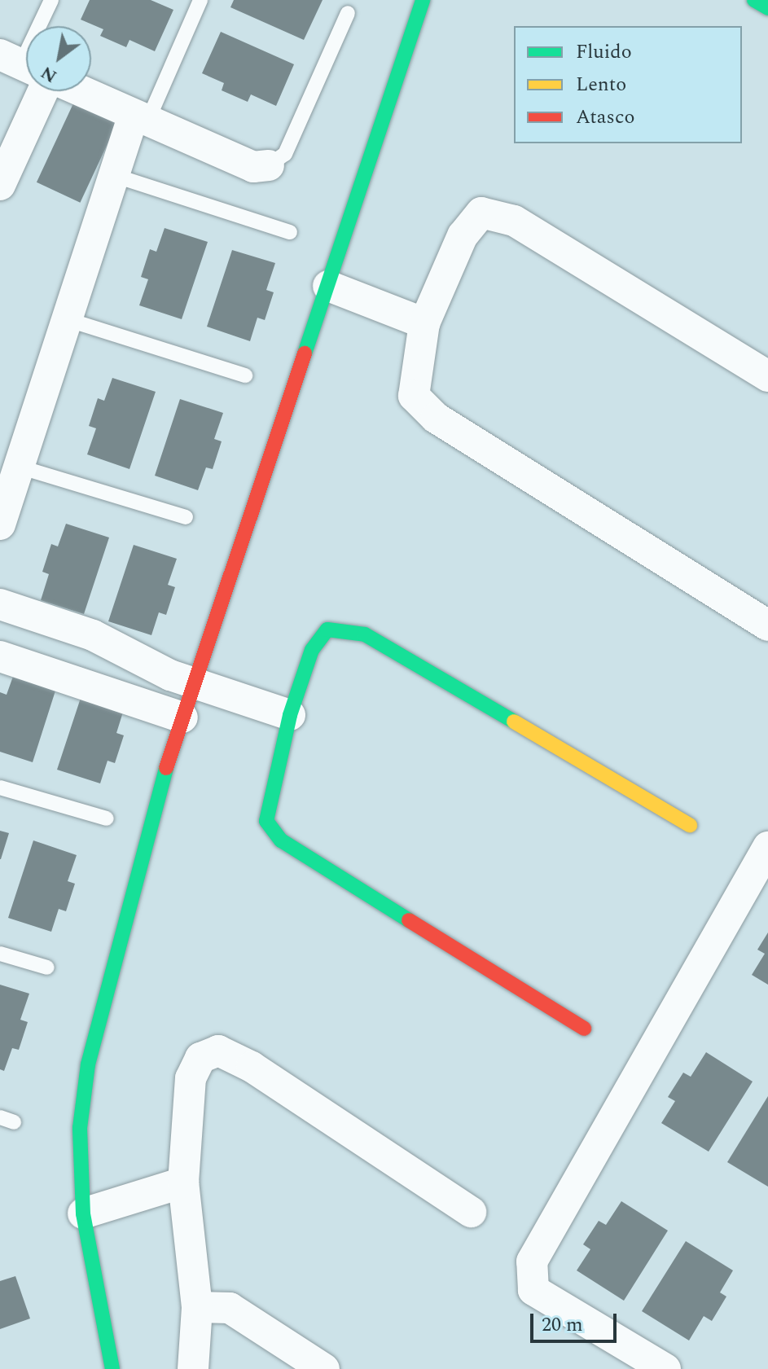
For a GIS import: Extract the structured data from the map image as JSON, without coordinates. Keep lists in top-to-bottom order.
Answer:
{
  "legend": ["Fluido", "Lento", "Atasco"],
  "scale_bar": "20 m",
  "north": "bottom left"
}
